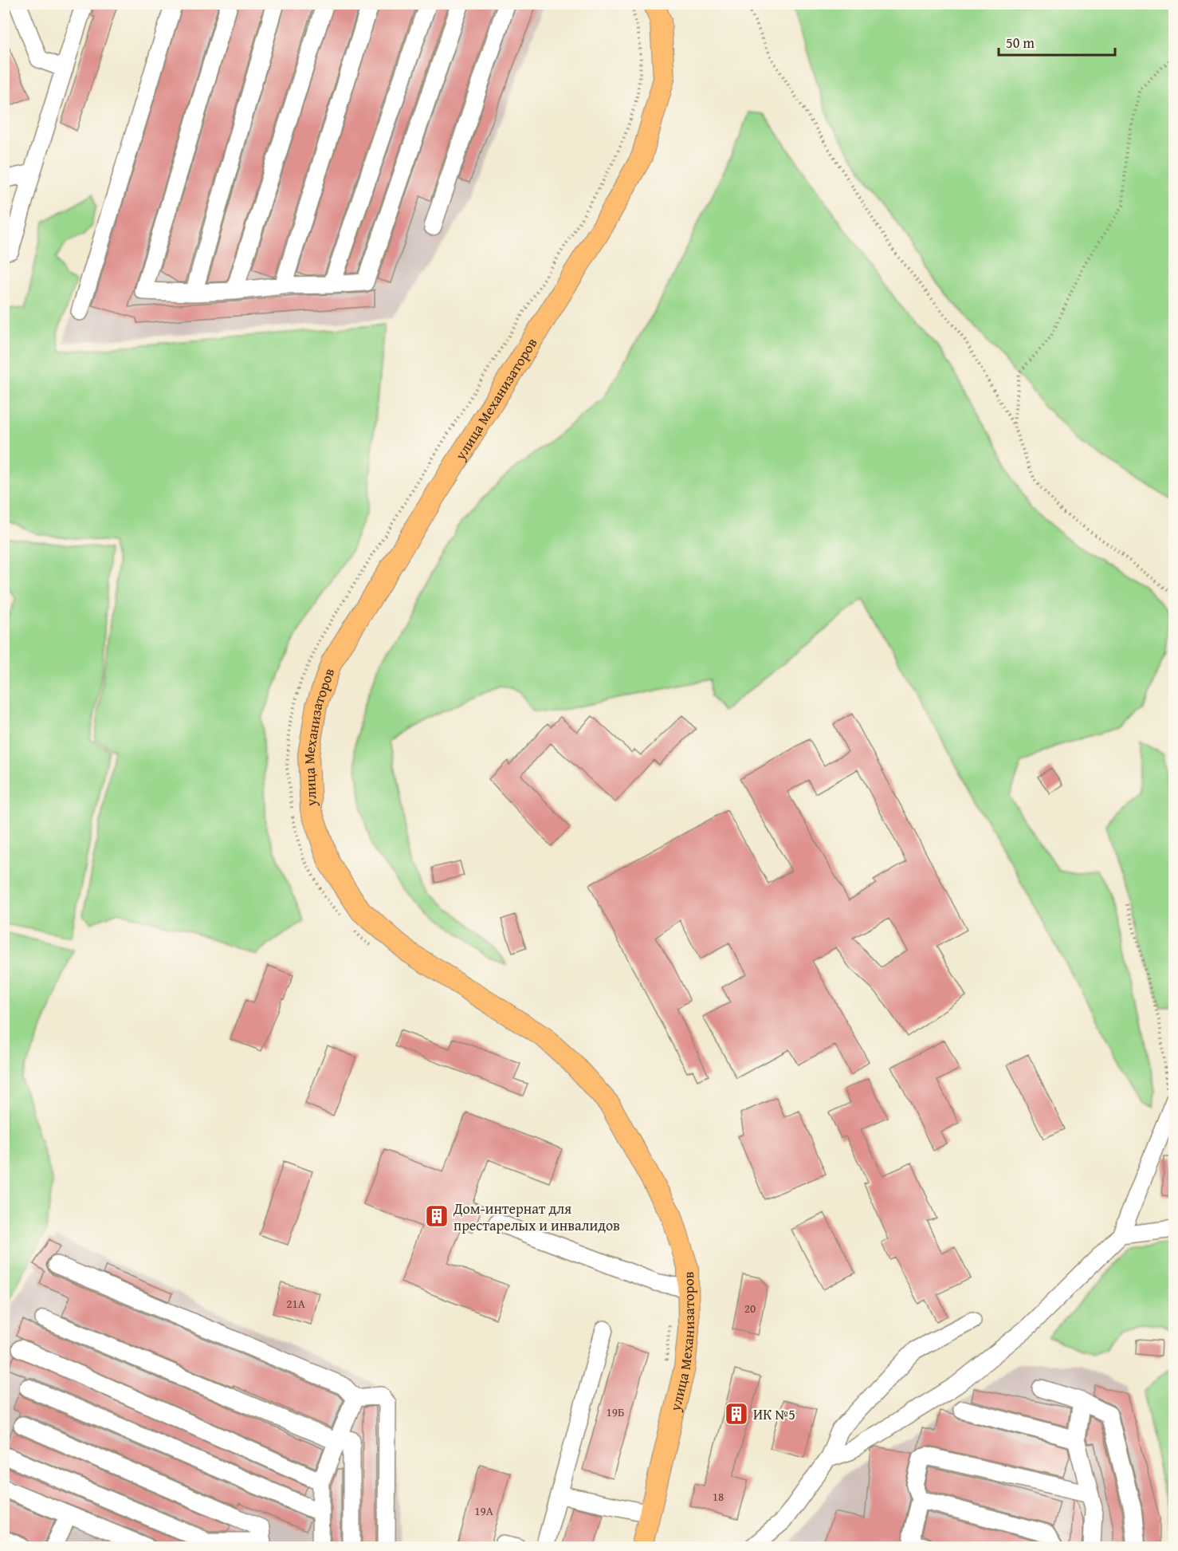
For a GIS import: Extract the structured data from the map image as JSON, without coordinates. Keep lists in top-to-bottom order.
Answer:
{
  "streets": {
    "main road": ["улица Механизаторов"]
  },
  "places": {
    "building": ["Дом-интернат для престарелых и инвалидов", "ИК №5"]
  },
  "house_numbers": [
    "21А",
    "20",
    "19Б",
    "18",
    "19А"
  ],
  "scale_bar": "50 m"
}
